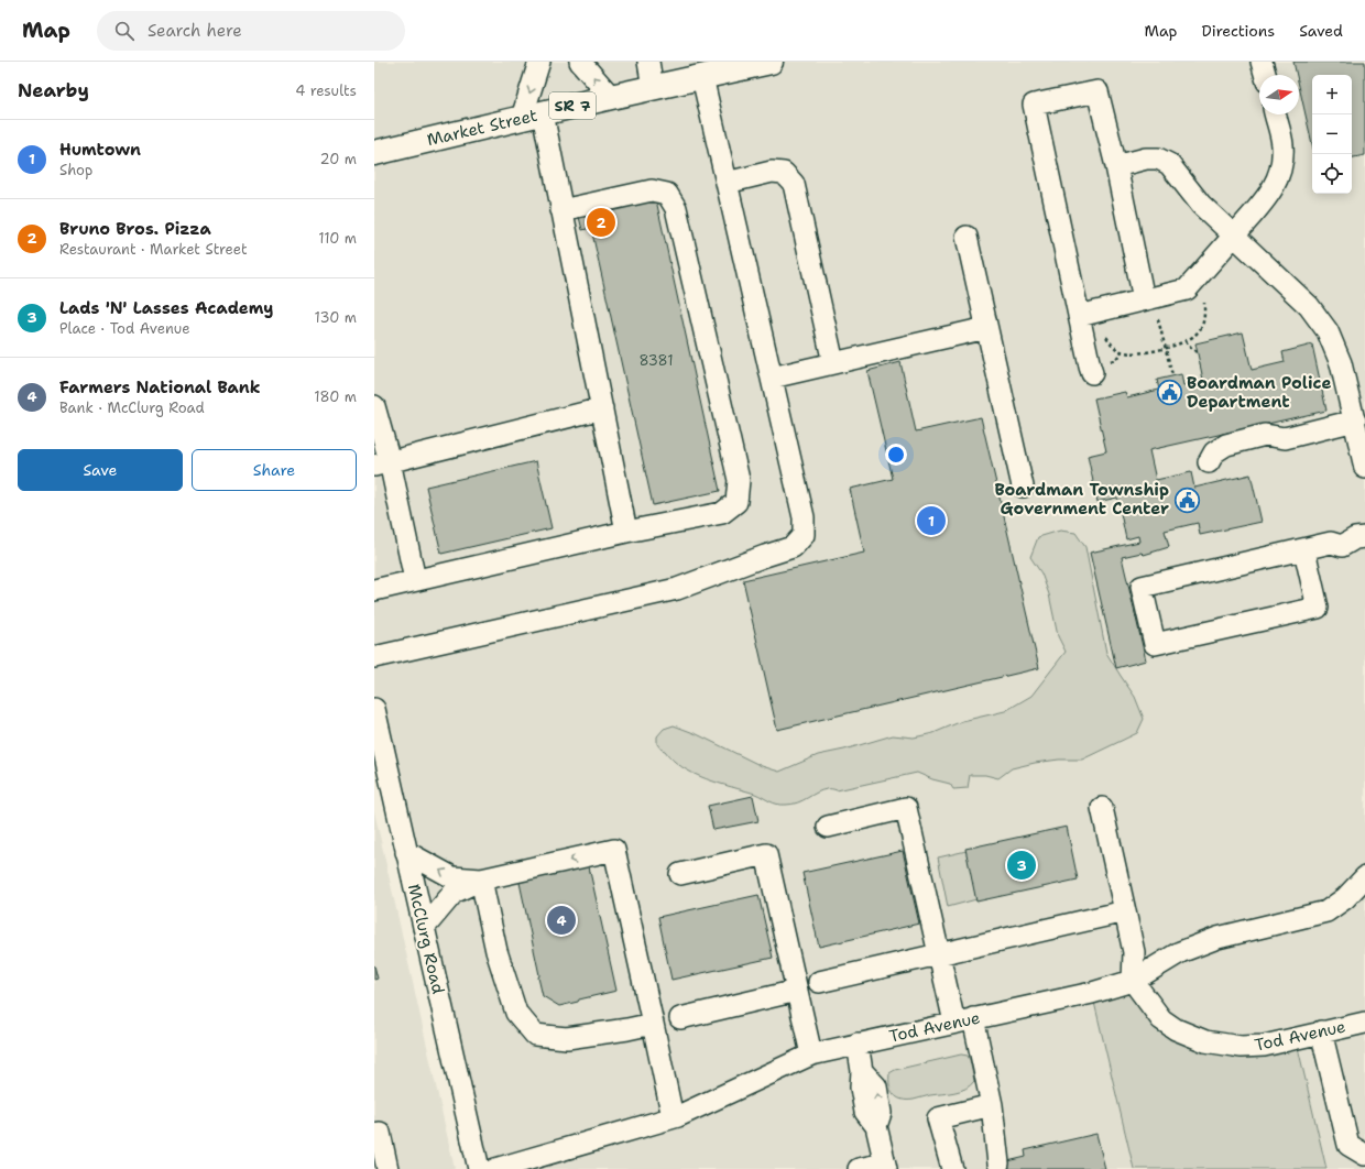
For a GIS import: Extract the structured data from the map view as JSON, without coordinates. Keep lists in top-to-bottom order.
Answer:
{
  "streets": {
    "main road": ["SR 7", "Market Street"],
    "street": ["McClurg Road", "Tod Avenue"]
  },
  "places": {
    "public building": ["Boardman Police Department", "Boardman Township Government Center"]
  },
  "house_numbers": ["8381"],
  "north": "right",
  "page": {
    "header": "Map",
    "search": "Search here",
    "nav": ["Map", "Directions", "Saved"],
    "heading": ["Nearby", "4 results"],
    "map_buttons": ["+", "−"],
    "list": [
      {
        "mark": "1",
        "name": "Humtown",
        "note": "Shop",
        "value": "20 m"
      },
      {
        "mark": "2",
        "name": "Bruno Bros. Pizza",
        "note": "Restaurant · Market Street",
        "value": "110 m"
      },
      {
        "mark": "3",
        "name": "Lads 'N' Lasses Academy",
        "note": "Place · Tod Avenue",
        "value": "130 m"
      },
      {
        "mark": "4",
        "name": "Farmers National Bank",
        "note": "Bank · McClurg Road",
        "value": "180 m"
      }
    ],
    "pins": [
      "2",
      "1",
      "3",
      "4"
    ],
    "buttons": ["Save", "Share"]
  }
}
